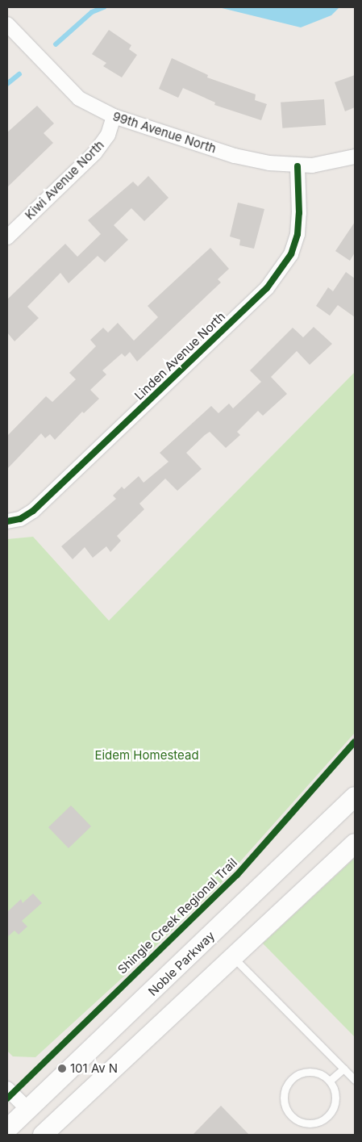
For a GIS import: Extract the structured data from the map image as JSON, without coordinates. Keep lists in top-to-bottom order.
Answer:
{
  "streets": {
    "main road": ["Noble Parkway"],
    "street": ["99th Avenue North", "Kiwi Avenue North", "Linden Avenue North"],
    "cycle path": ["Shingle Creek Regional Trail"]
  },
  "crossings": [
    ["99th Avenue North", "Kiwi Avenue North"],
    ["99th Avenue North", "Linden Avenue North"]
  ],
  "parks": ["Eidem Homestead"],
  "places": ["101 Av N"]
}
